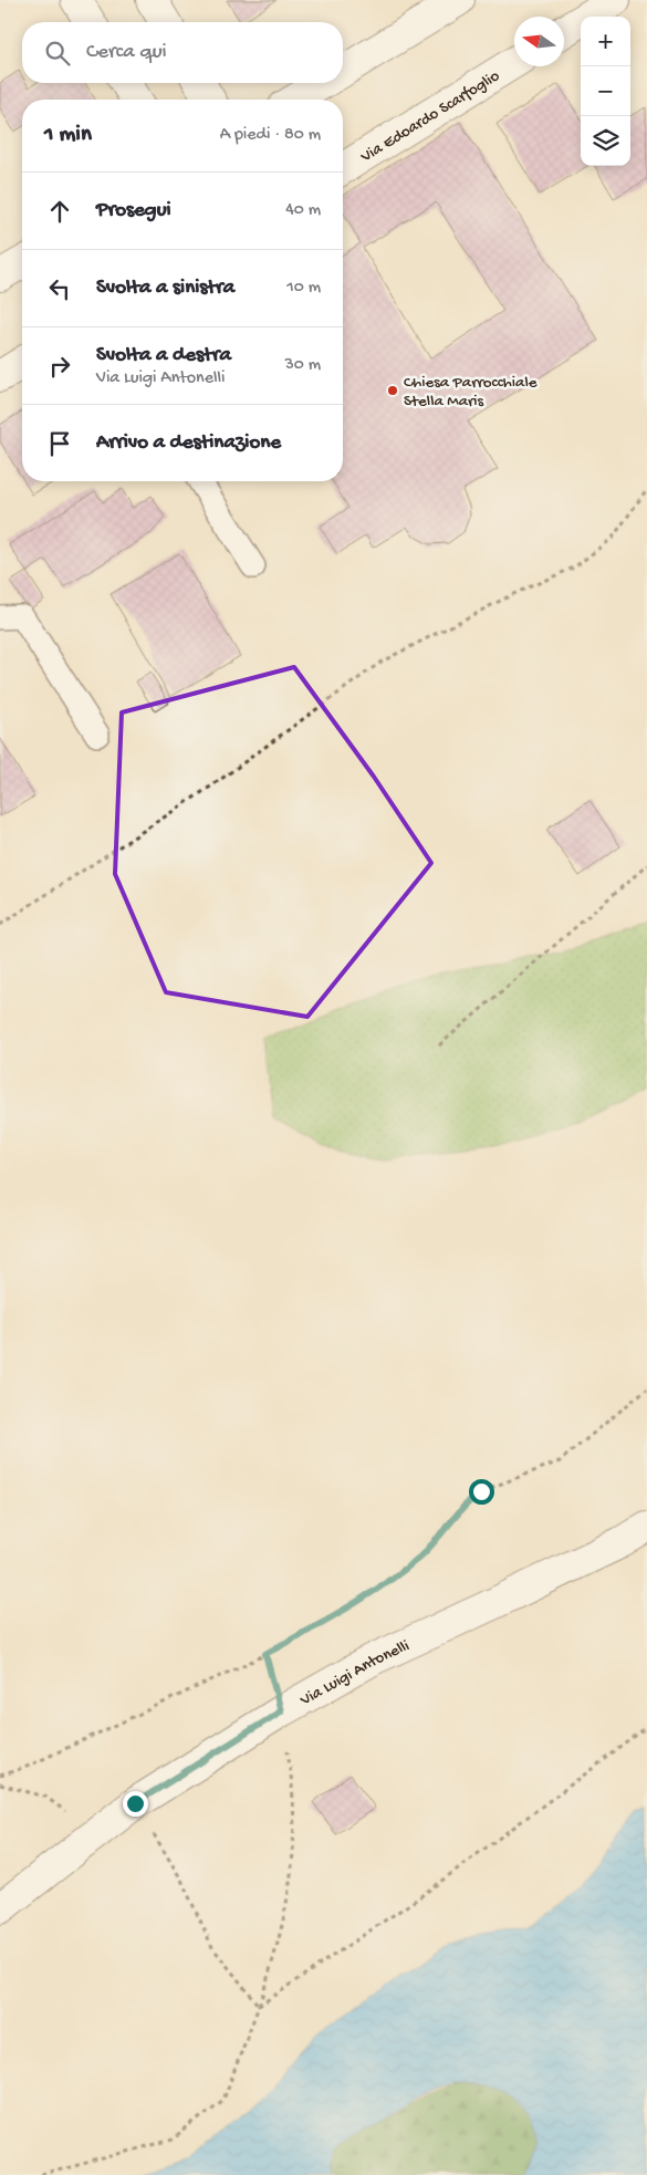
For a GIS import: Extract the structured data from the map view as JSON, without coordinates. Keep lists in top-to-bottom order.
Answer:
{
  "streets": {
    "street": ["Via Edoardo Scarfoglio", "Via Luigi Antonelli"]
  },
  "places": ["Chiesa Parrocchiale Stella Maris"],
  "north": "left",
  "page": {
    "map_buttons": ["+", "−"],
    "search": "Cerca qui",
    "heading": ["1 min", "A piedi · 80 m"],
    "list": [
      ["Prosegui", "40 m"],
      ["Svolta a sinistra", "10 m"],
      ["Svolta a destra", "Via Luigi Antonelli", "30 m"],
      "Arrivo a destinazione"
    ]
  }
}
